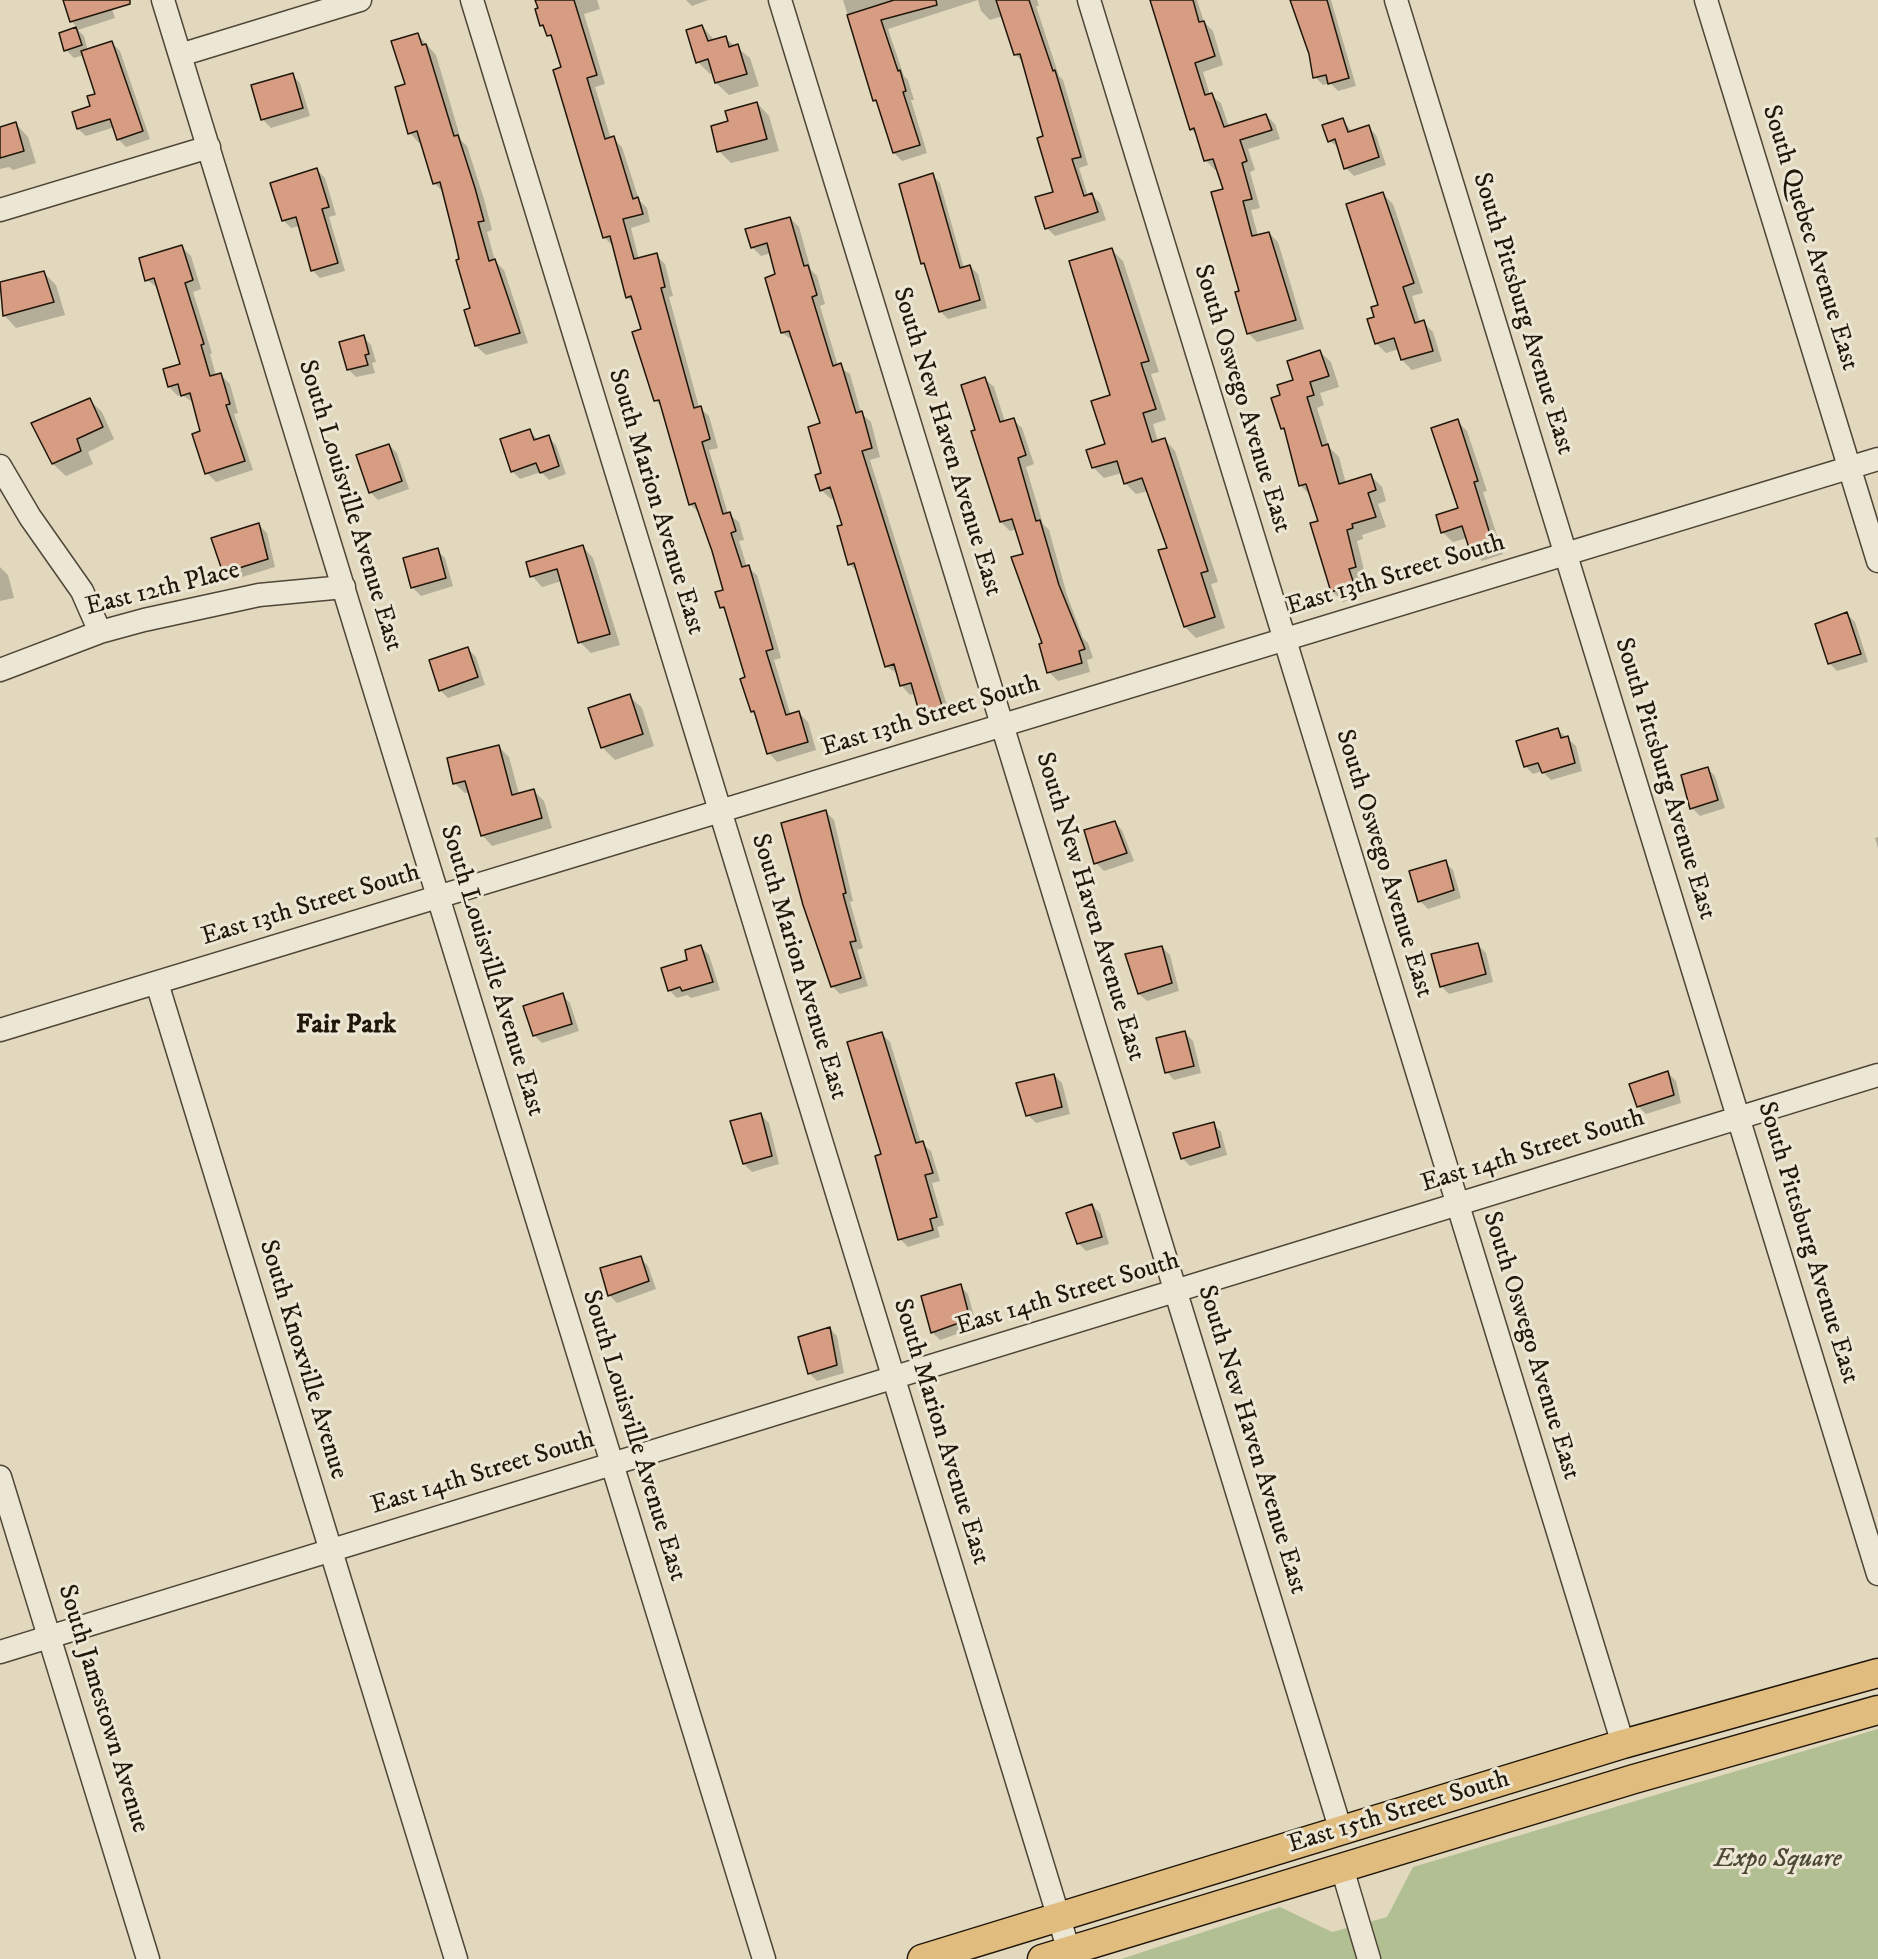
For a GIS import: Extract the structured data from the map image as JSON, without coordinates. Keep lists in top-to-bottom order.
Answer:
{
  "streets": {
    "main road": ["East 15th Street South"],
    "street": [
      "South Quebec Avenue East",
      "South Pittsburg Avenue East",
      "South Oswego Avenue East",
      "South New Haven Avenue East",
      "South Marion Avenue East",
      "South Louisville Avenue East",
      "East 13th Street South",
      "East 12th Place",
      "East 14th Street South",
      "South Knoxville Avenue",
      "South Jamestown Avenue"
    ]
  },
  "crossings": [
    ["South Quebec Avenue East", "East 13th Street South"],
    ["South Pittsburg Avenue East", "East 13th Street South"],
    ["South Pittsburg Avenue East", "East 14th Street South"],
    ["South Oswego Avenue East", "East 13th Street South"],
    ["South Oswego Avenue East", "East 14th Street South"],
    ["South Oswego Avenue East", "East 15th Street South"],
    ["South New Haven Avenue East", "East 13th Street South"],
    ["South New Haven Avenue East", "East 14th Street South"],
    ["South New Haven Avenue East", "East 15th Street South"],
    ["South Marion Avenue East", "East 13th Street South"],
    ["South Marion Avenue East", "East 14th Street South"],
    ["South Marion Avenue East", "East 15th Street South"],
    ["South Louisville Avenue East", "East 13th Street South"],
    ["South Louisville Avenue East", "East 12th Place"],
    ["South Louisville Avenue East", "East 14th Street South"],
    ["East 13th Street South", "South Knoxville Avenue"],
    ["East 14th Street South", "South Knoxville Avenue"],
    ["East 14th Street South", "South Jamestown Avenue"]
  ],
  "districts": ["Fair Park"],
  "parks": ["Expo Square"]
}
